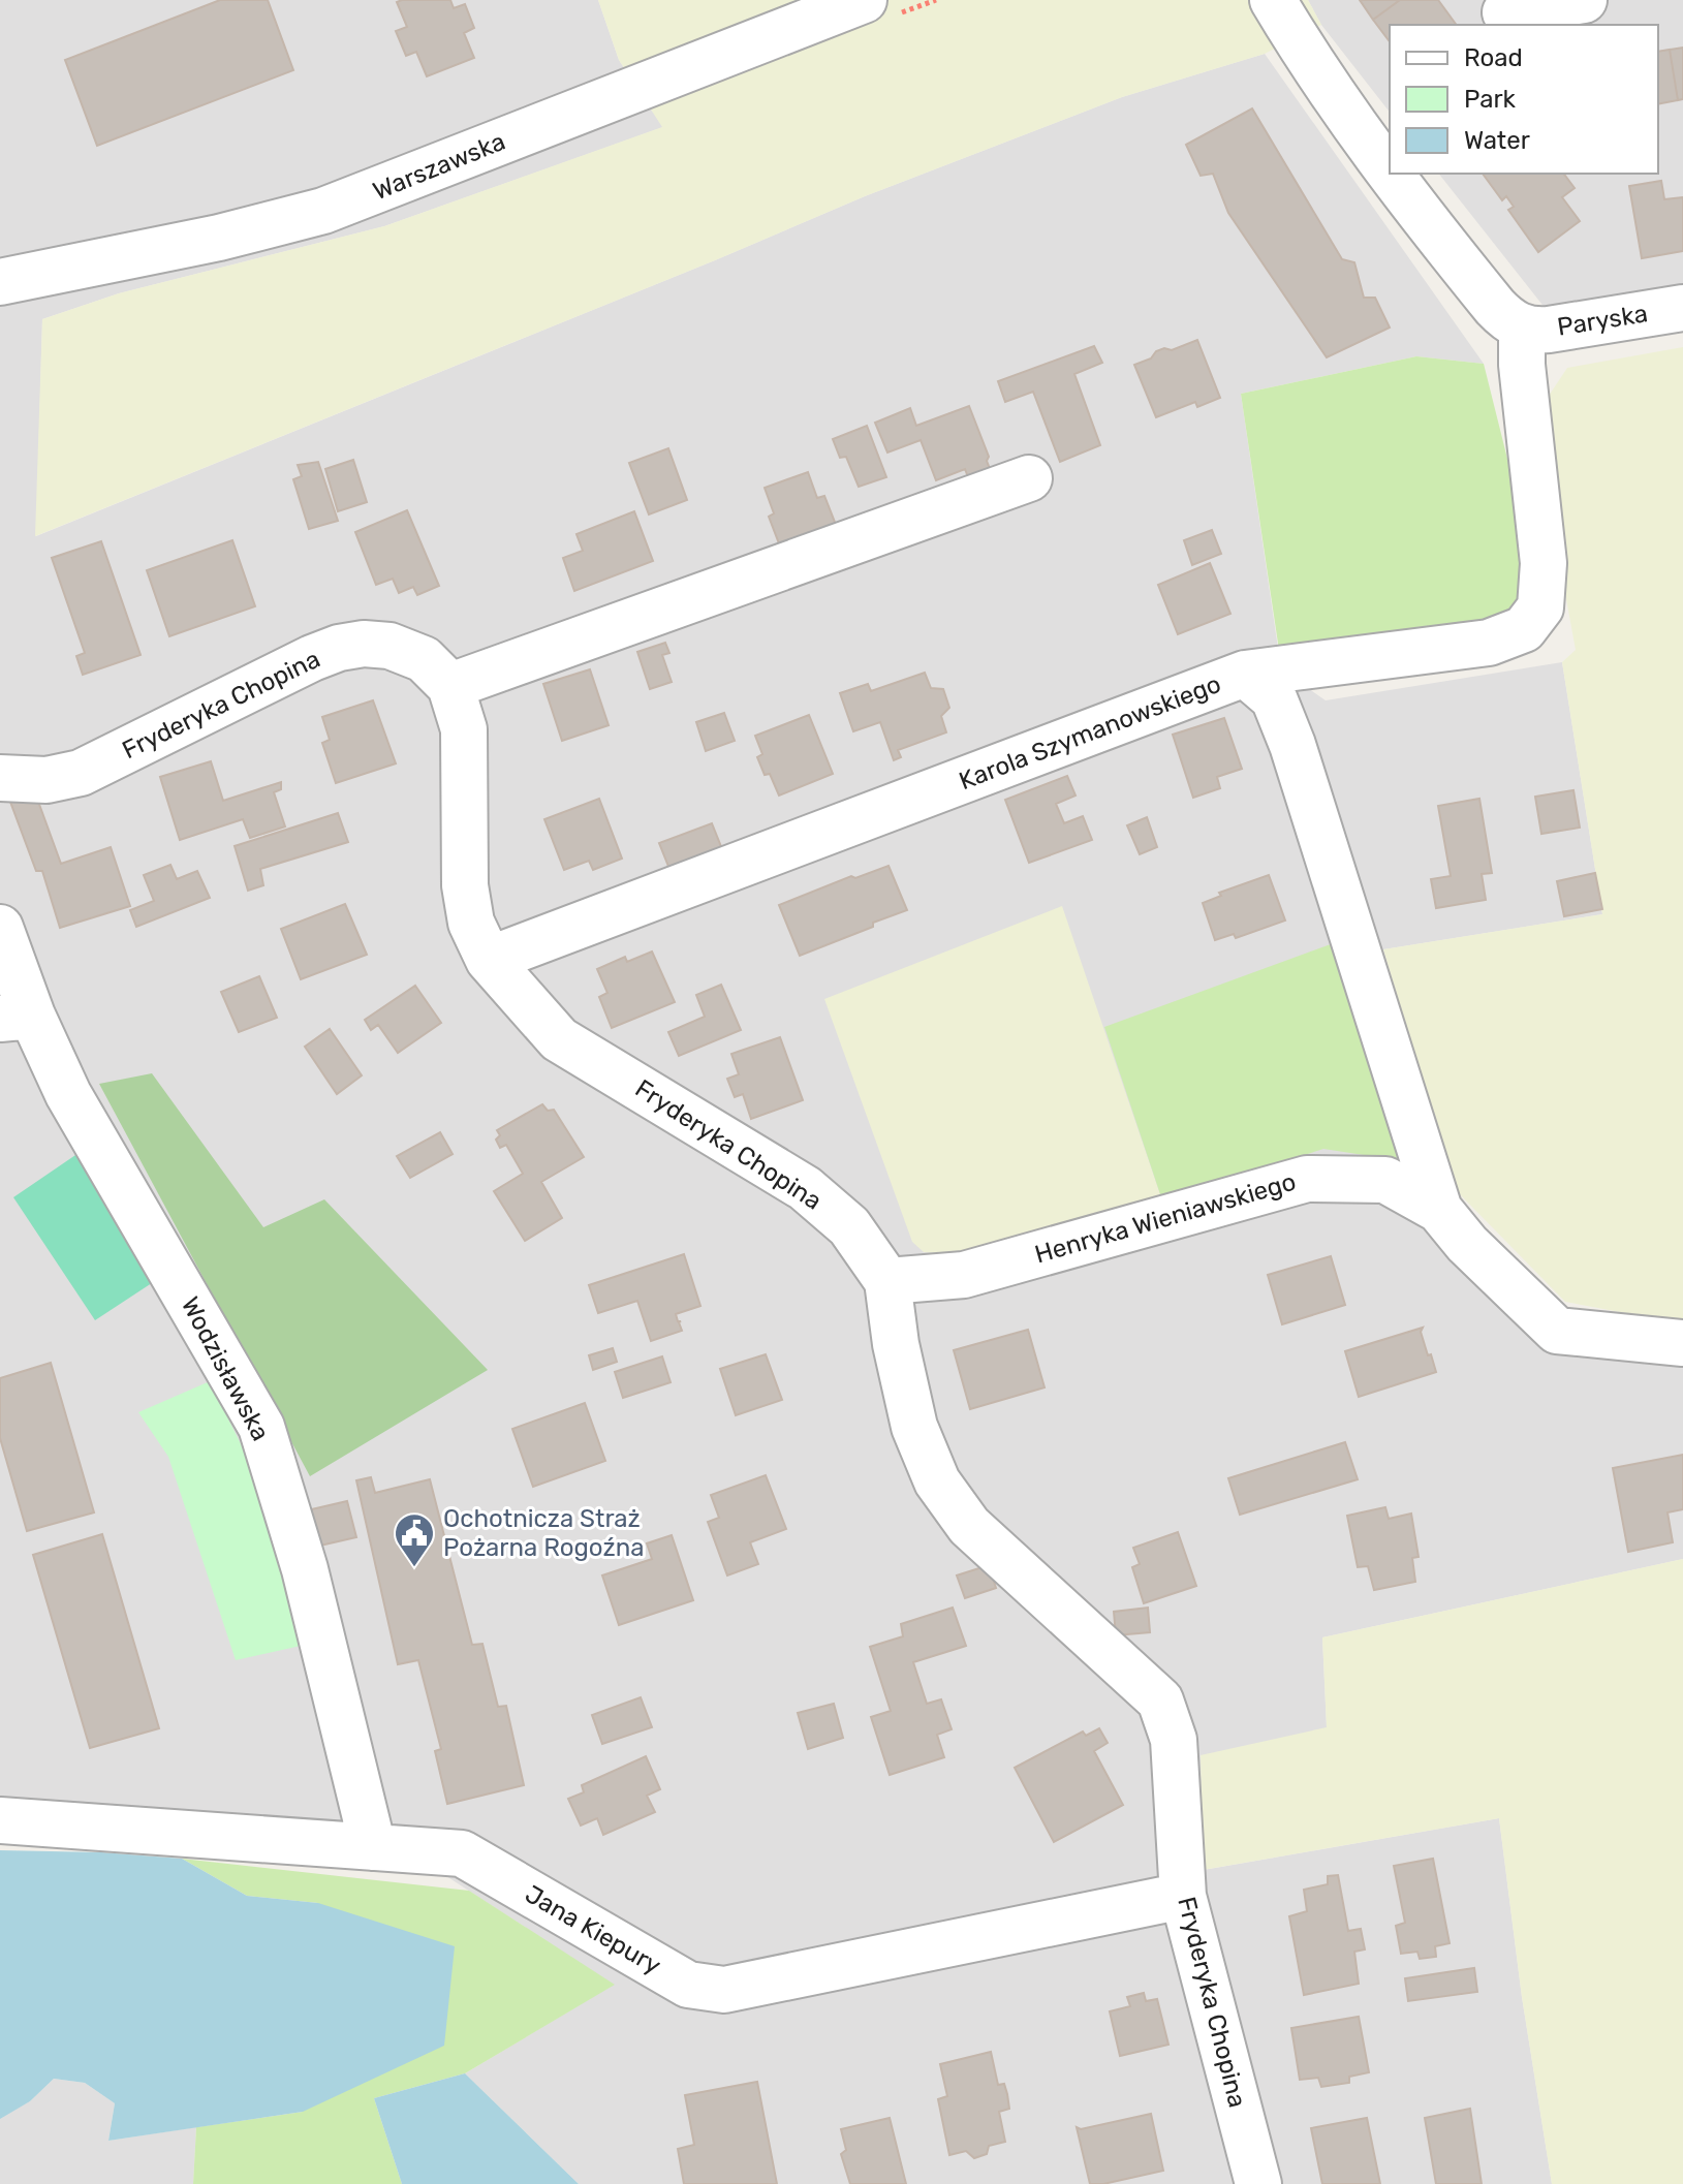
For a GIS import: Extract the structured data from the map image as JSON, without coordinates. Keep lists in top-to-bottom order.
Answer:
{
  "streets": {
    "street": [
      "Warszawska",
      "Paryska",
      "Fryderyka Chopina",
      "Karola Szymanowskiego",
      "Henryka Wieniawskiego",
      "Wodzisławska",
      "Jana Kiepury"
    ]
  },
  "crossings": [
    ["Fryderyka Chopina", "Karola Szymanowskiego"],
    ["Fryderyka Chopina", "Henryka Wieniawskiego"],
    ["Fryderyka Chopina", "Jana Kiepury"],
    ["Karola Szymanowskiego", "Henryka Wieniawskiego"],
    ["Wodzisławska", "Jana Kiepury"]
  ],
  "places": {
    "public building": ["Ochotnicza Straż Pożarna Rogoźna"]
  },
  "legend": ["Road", "Park", "Water"]
}
